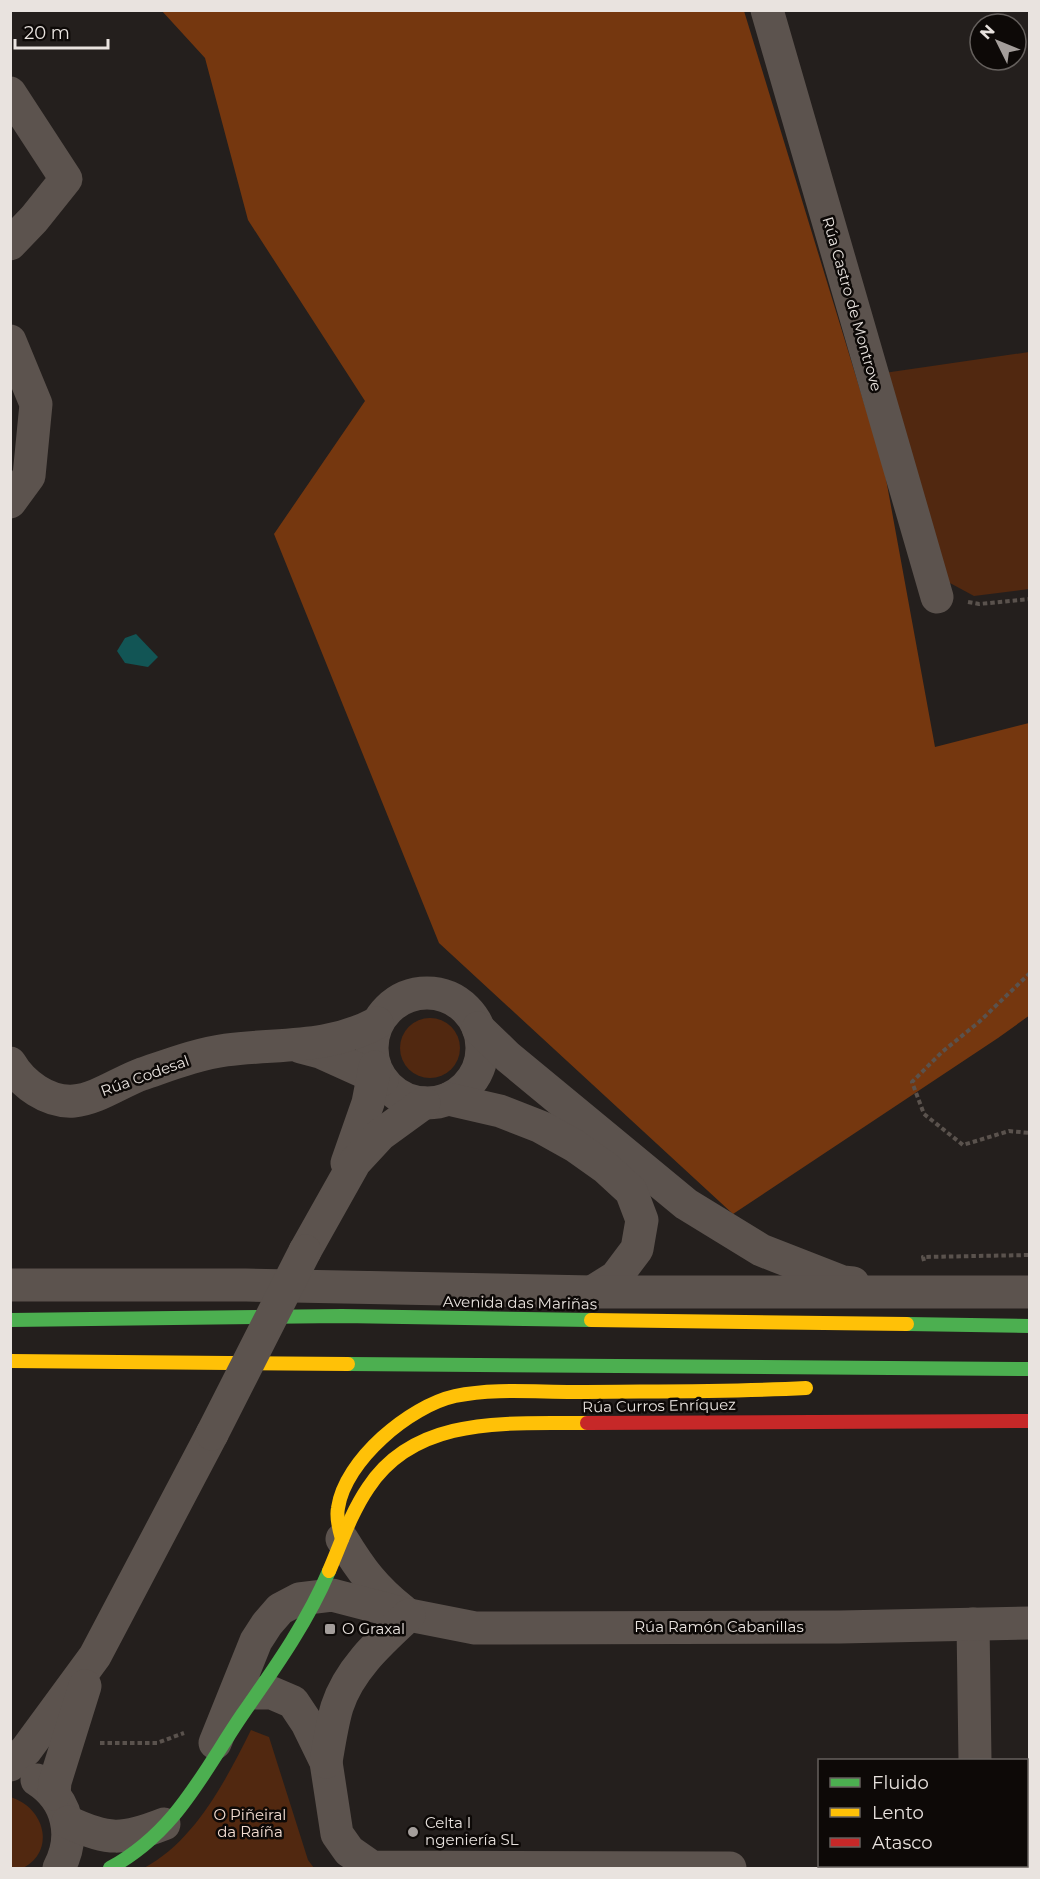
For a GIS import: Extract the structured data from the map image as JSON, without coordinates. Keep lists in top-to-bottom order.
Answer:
{
  "streets": {
    "main road": ["Avenida das Mariñas", "Rúa Curros Enríquez"],
    "street": ["Rúa Castro de Montrove", "Rúa Codesal", "Rúa Ramón Cabanillas"]
  },
  "crossings": [
    ["Rúa Curros Enríquez", "Rúa Ramón Cabanillas"]
  ],
  "parks": ["O Piñeiral da Raíña"],
  "places": {
    "transit": ["O Graxal"],
    "other": ["Celta I ngeniería SL"]
  },
  "legend": ["Fluido", "Lento", "Atasco"],
  "scale_bar": "20 m",
  "north": "top left"
}
